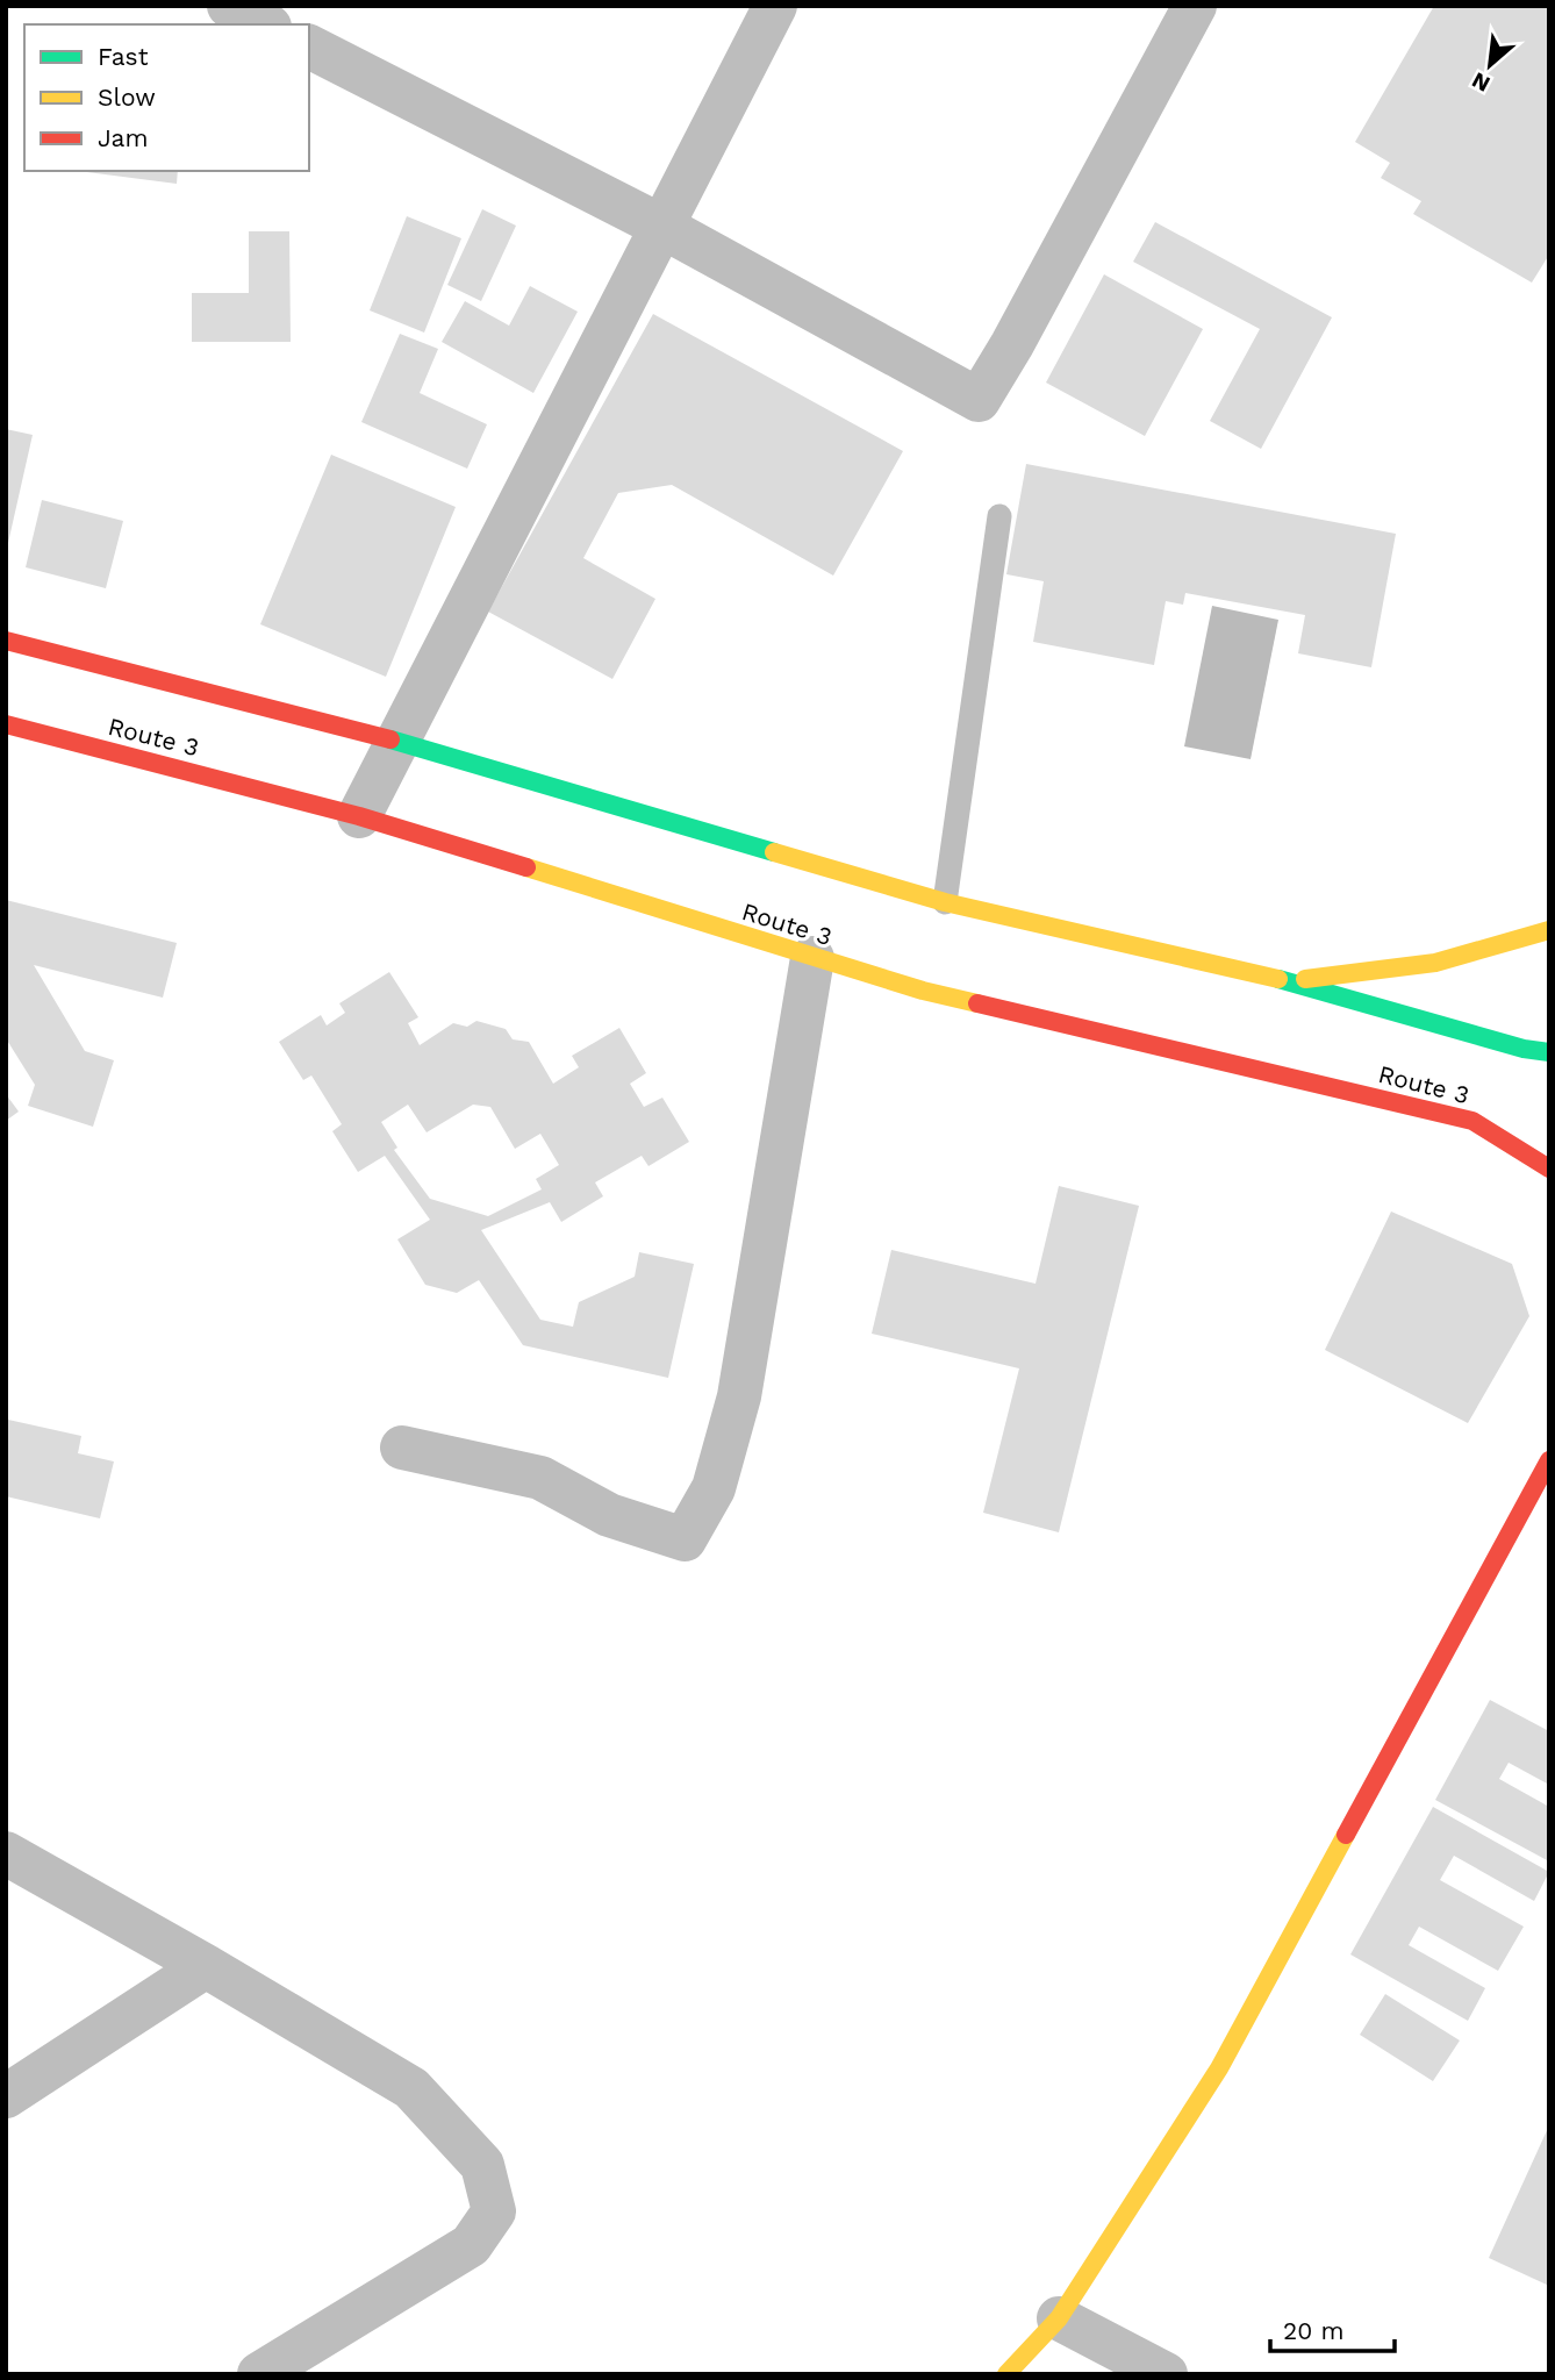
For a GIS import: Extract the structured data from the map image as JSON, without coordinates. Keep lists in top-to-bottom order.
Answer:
{
  "streets": {
    "main road": ["Route 3"]
  },
  "legend": ["Fast", "Slow", "Jam"],
  "scale_bar": "20 m",
  "north": "bottom left"
}
